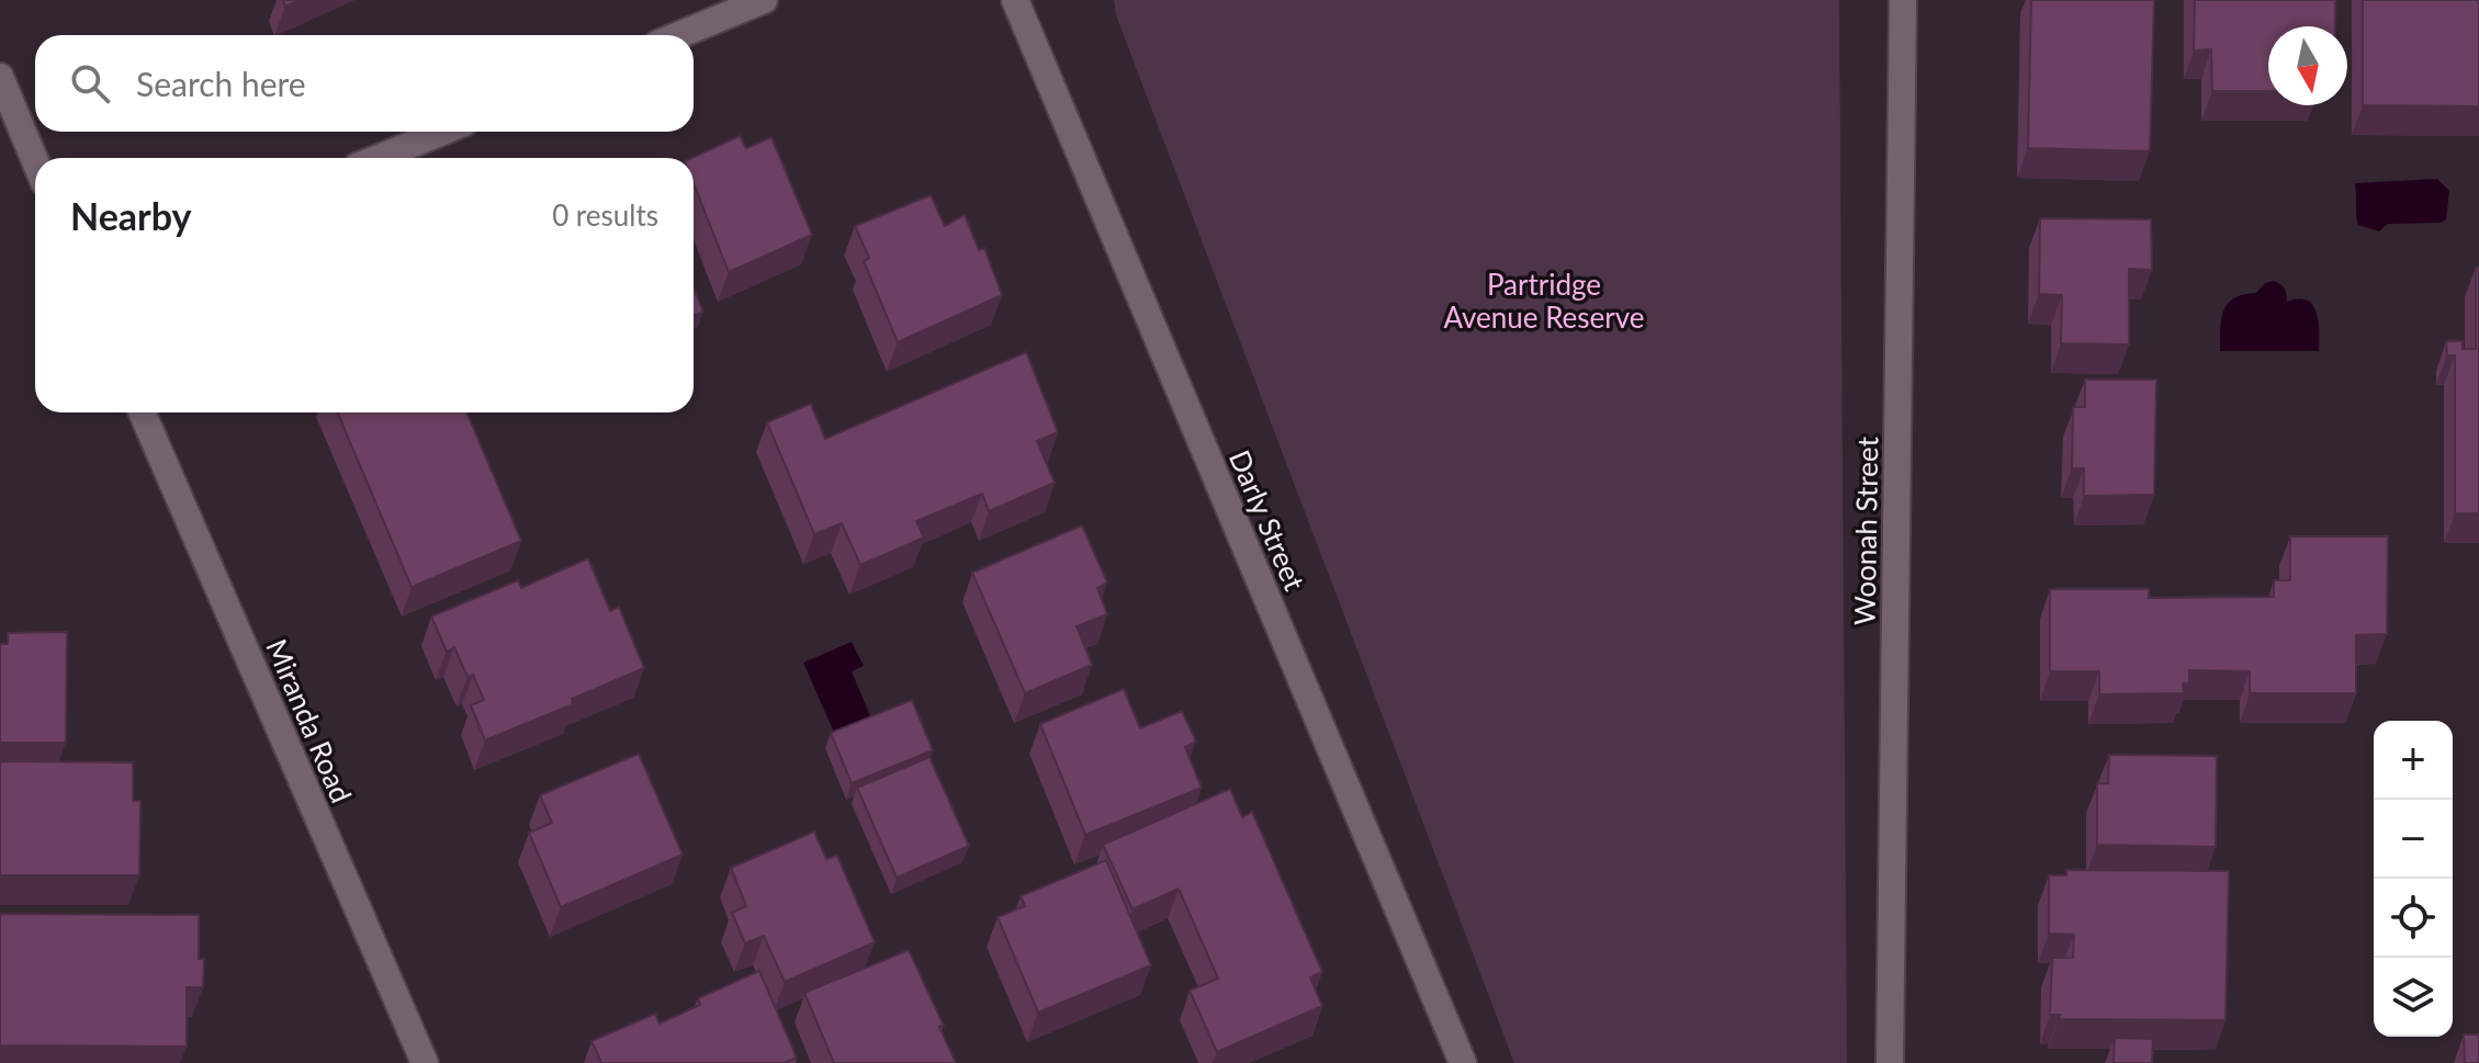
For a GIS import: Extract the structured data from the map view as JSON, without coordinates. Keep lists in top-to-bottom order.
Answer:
{
  "streets": {
    "street": ["Darly Street", "Woonah Street", "Miranda Road"]
  },
  "parks": ["Partridge Avenue Reserve"],
  "north": "bottom",
  "page": {
    "search": "Search here",
    "heading": ["Nearby", "0 results"],
    "map_buttons": ["+", "−"]
  }
}
